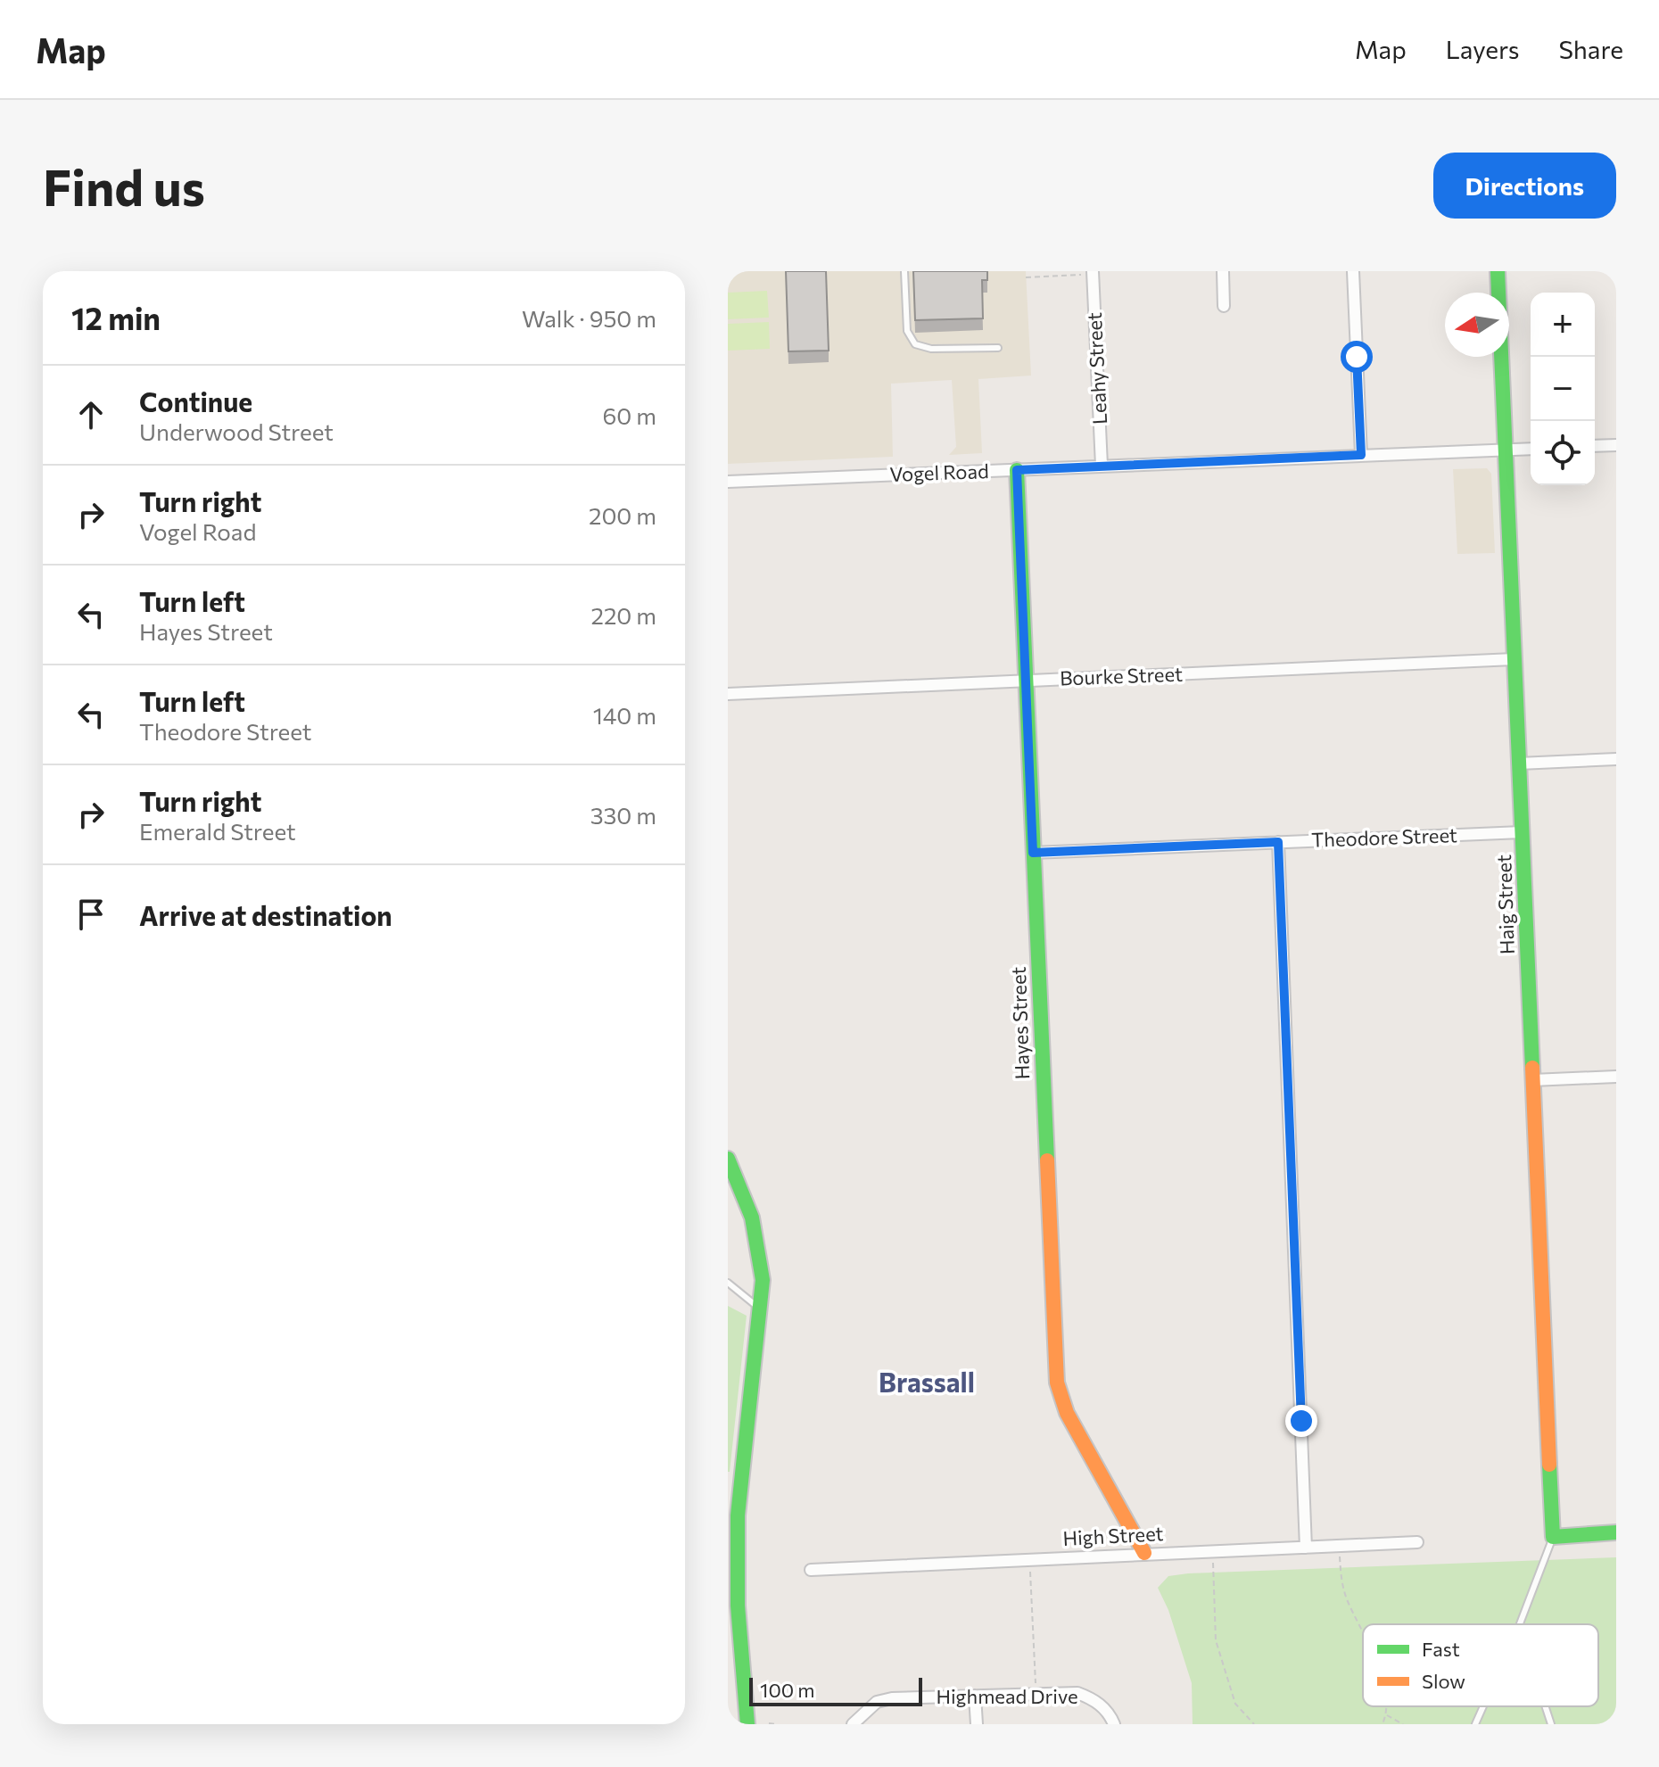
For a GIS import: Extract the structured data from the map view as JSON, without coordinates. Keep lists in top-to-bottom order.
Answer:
{
  "streets": {
    "street": [
      "Leahy Street",
      "Vogel Road",
      "Bourke Street",
      "Theodore Street",
      "Haig Street",
      "Hayes Street",
      "High Street",
      "Highmead Drive"
    ]
  },
  "crossings": [
    ["Leahy Street", "Vogel Road"],
    ["Vogel Road", "Haig Street"],
    ["Vogel Road", "Hayes Street"],
    ["Bourke Street", "Haig Street"],
    ["Bourke Street", "Hayes Street"],
    ["Theodore Street", "Haig Street"],
    ["Theodore Street", "Hayes Street"],
    ["Hayes Street", "High Street"]
  ],
  "districts": ["Brassall"],
  "legend": ["Fast", "Slow"],
  "scale_bar": "100 m",
  "north": "left",
  "page": {
    "header": "Map",
    "nav": ["Map", "Layers", "Share"],
    "buttons": "Directions",
    "title": "Find us",
    "heading": ["12 min", "Walk · 950 m"],
    "map_buttons": ["+", "−"],
    "list": [
      ["Continue", "Underwood Street", "60 m"],
      ["Turn right", "Vogel Road", "200 m"],
      ["Turn left", "Hayes Street", "220 m"],
      ["Turn left", "Theodore Street", "140 m"],
      ["Turn right", "Emerald Street", "330 m"],
      "Arrive at destination"
    ],
    "scale": "100 m"
  }
}
